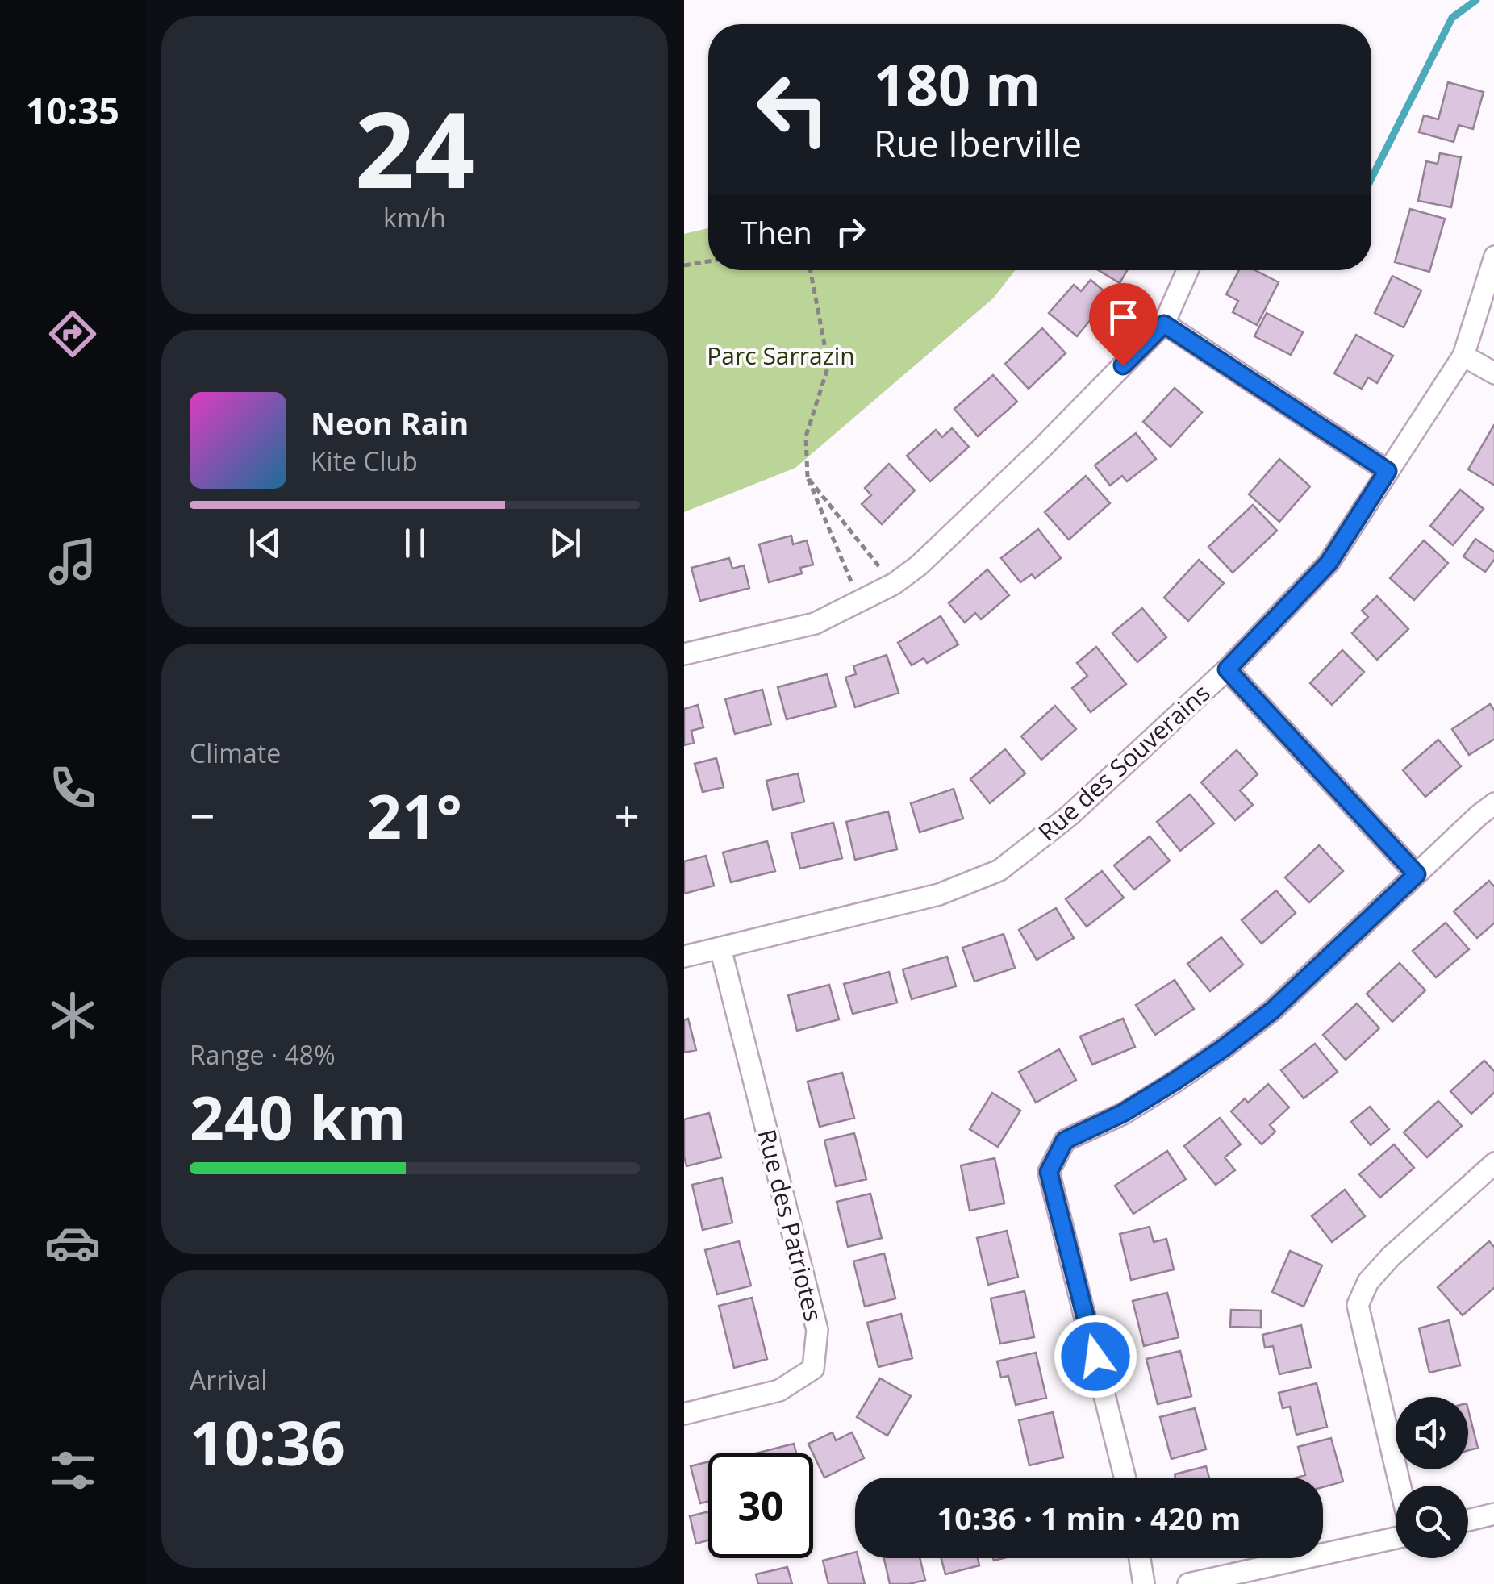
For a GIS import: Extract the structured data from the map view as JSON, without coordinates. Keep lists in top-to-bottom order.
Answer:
{
  "streets": {
    "street": ["Rue des Souverains", "Rue des Patriotes"]
  },
  "crossings": [
    ["Rue des Souverains", "Rue des Patriotes"]
  ],
  "parks": ["Parc Sarrazin"],
  "page": {
    "tabs": "10:35",
    "tile": [
      ["24", "km/h"],
      "Climate",
      ["Range · 48%", "240 km"],
      ["Arrival", "10:36"]
    ],
    "turn": ["180 m", "Rue Iberville"],
    "then": "Then",
    "song": ["Neon Rain", "Kite Club"],
    "heat": ["−", "21°", "+"],
    "limit": "30",
    "trip": "10:36 · 1 min · 420 m"
  }
}
